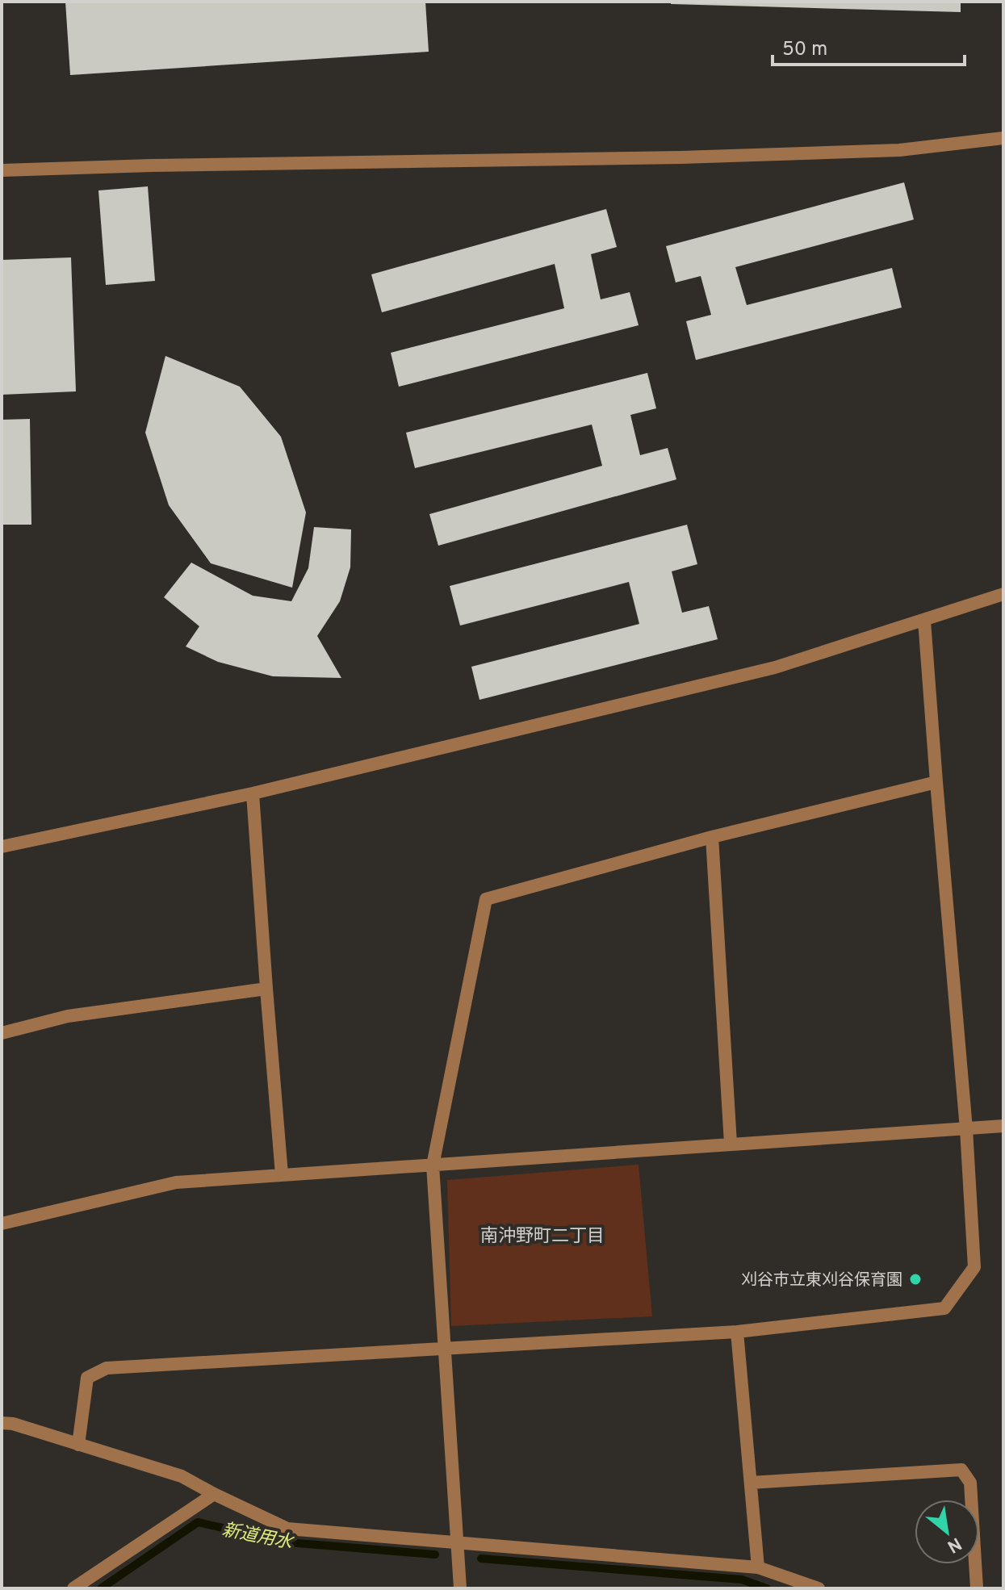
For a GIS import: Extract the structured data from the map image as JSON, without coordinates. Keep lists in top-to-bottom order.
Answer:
{
  "districts": ["南沖野町二丁目"],
  "water": ["新道用水"],
  "places": ["刈谷市立東刈谷保育園"],
  "scale_bar": "50 m",
  "north": "bottom right"
}
